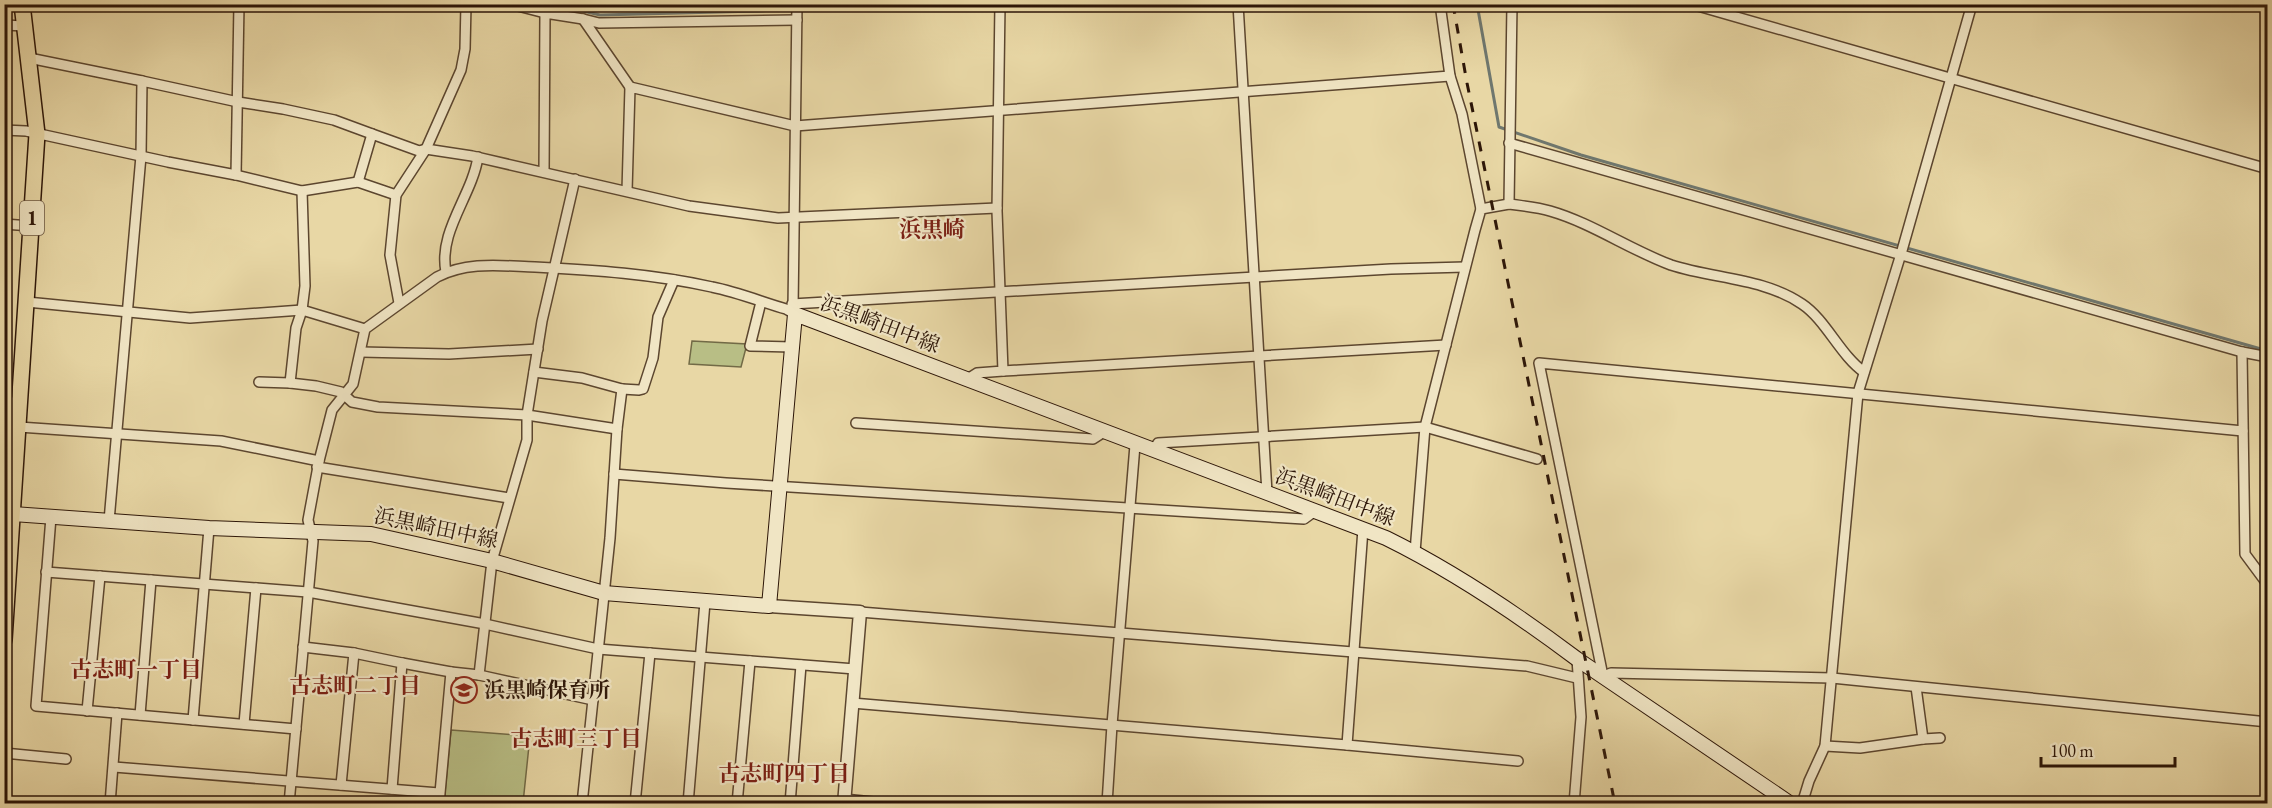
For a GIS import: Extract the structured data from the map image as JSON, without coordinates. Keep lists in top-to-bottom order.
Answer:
{
  "streets": {
    "main road": ["1", "浜黒崎田中線"]
  },
  "crossings": [
    ["1", "浜黒崎田中線"]
  ],
  "districts": [
    "浜黒崎",
    "古志町一丁目",
    "古志町二丁目",
    "古志町三丁目",
    "古志町四丁目"
  ],
  "places": {
    "school or university": ["浜黒崎保育所"]
  },
  "scale_bar": "100 m"
}
